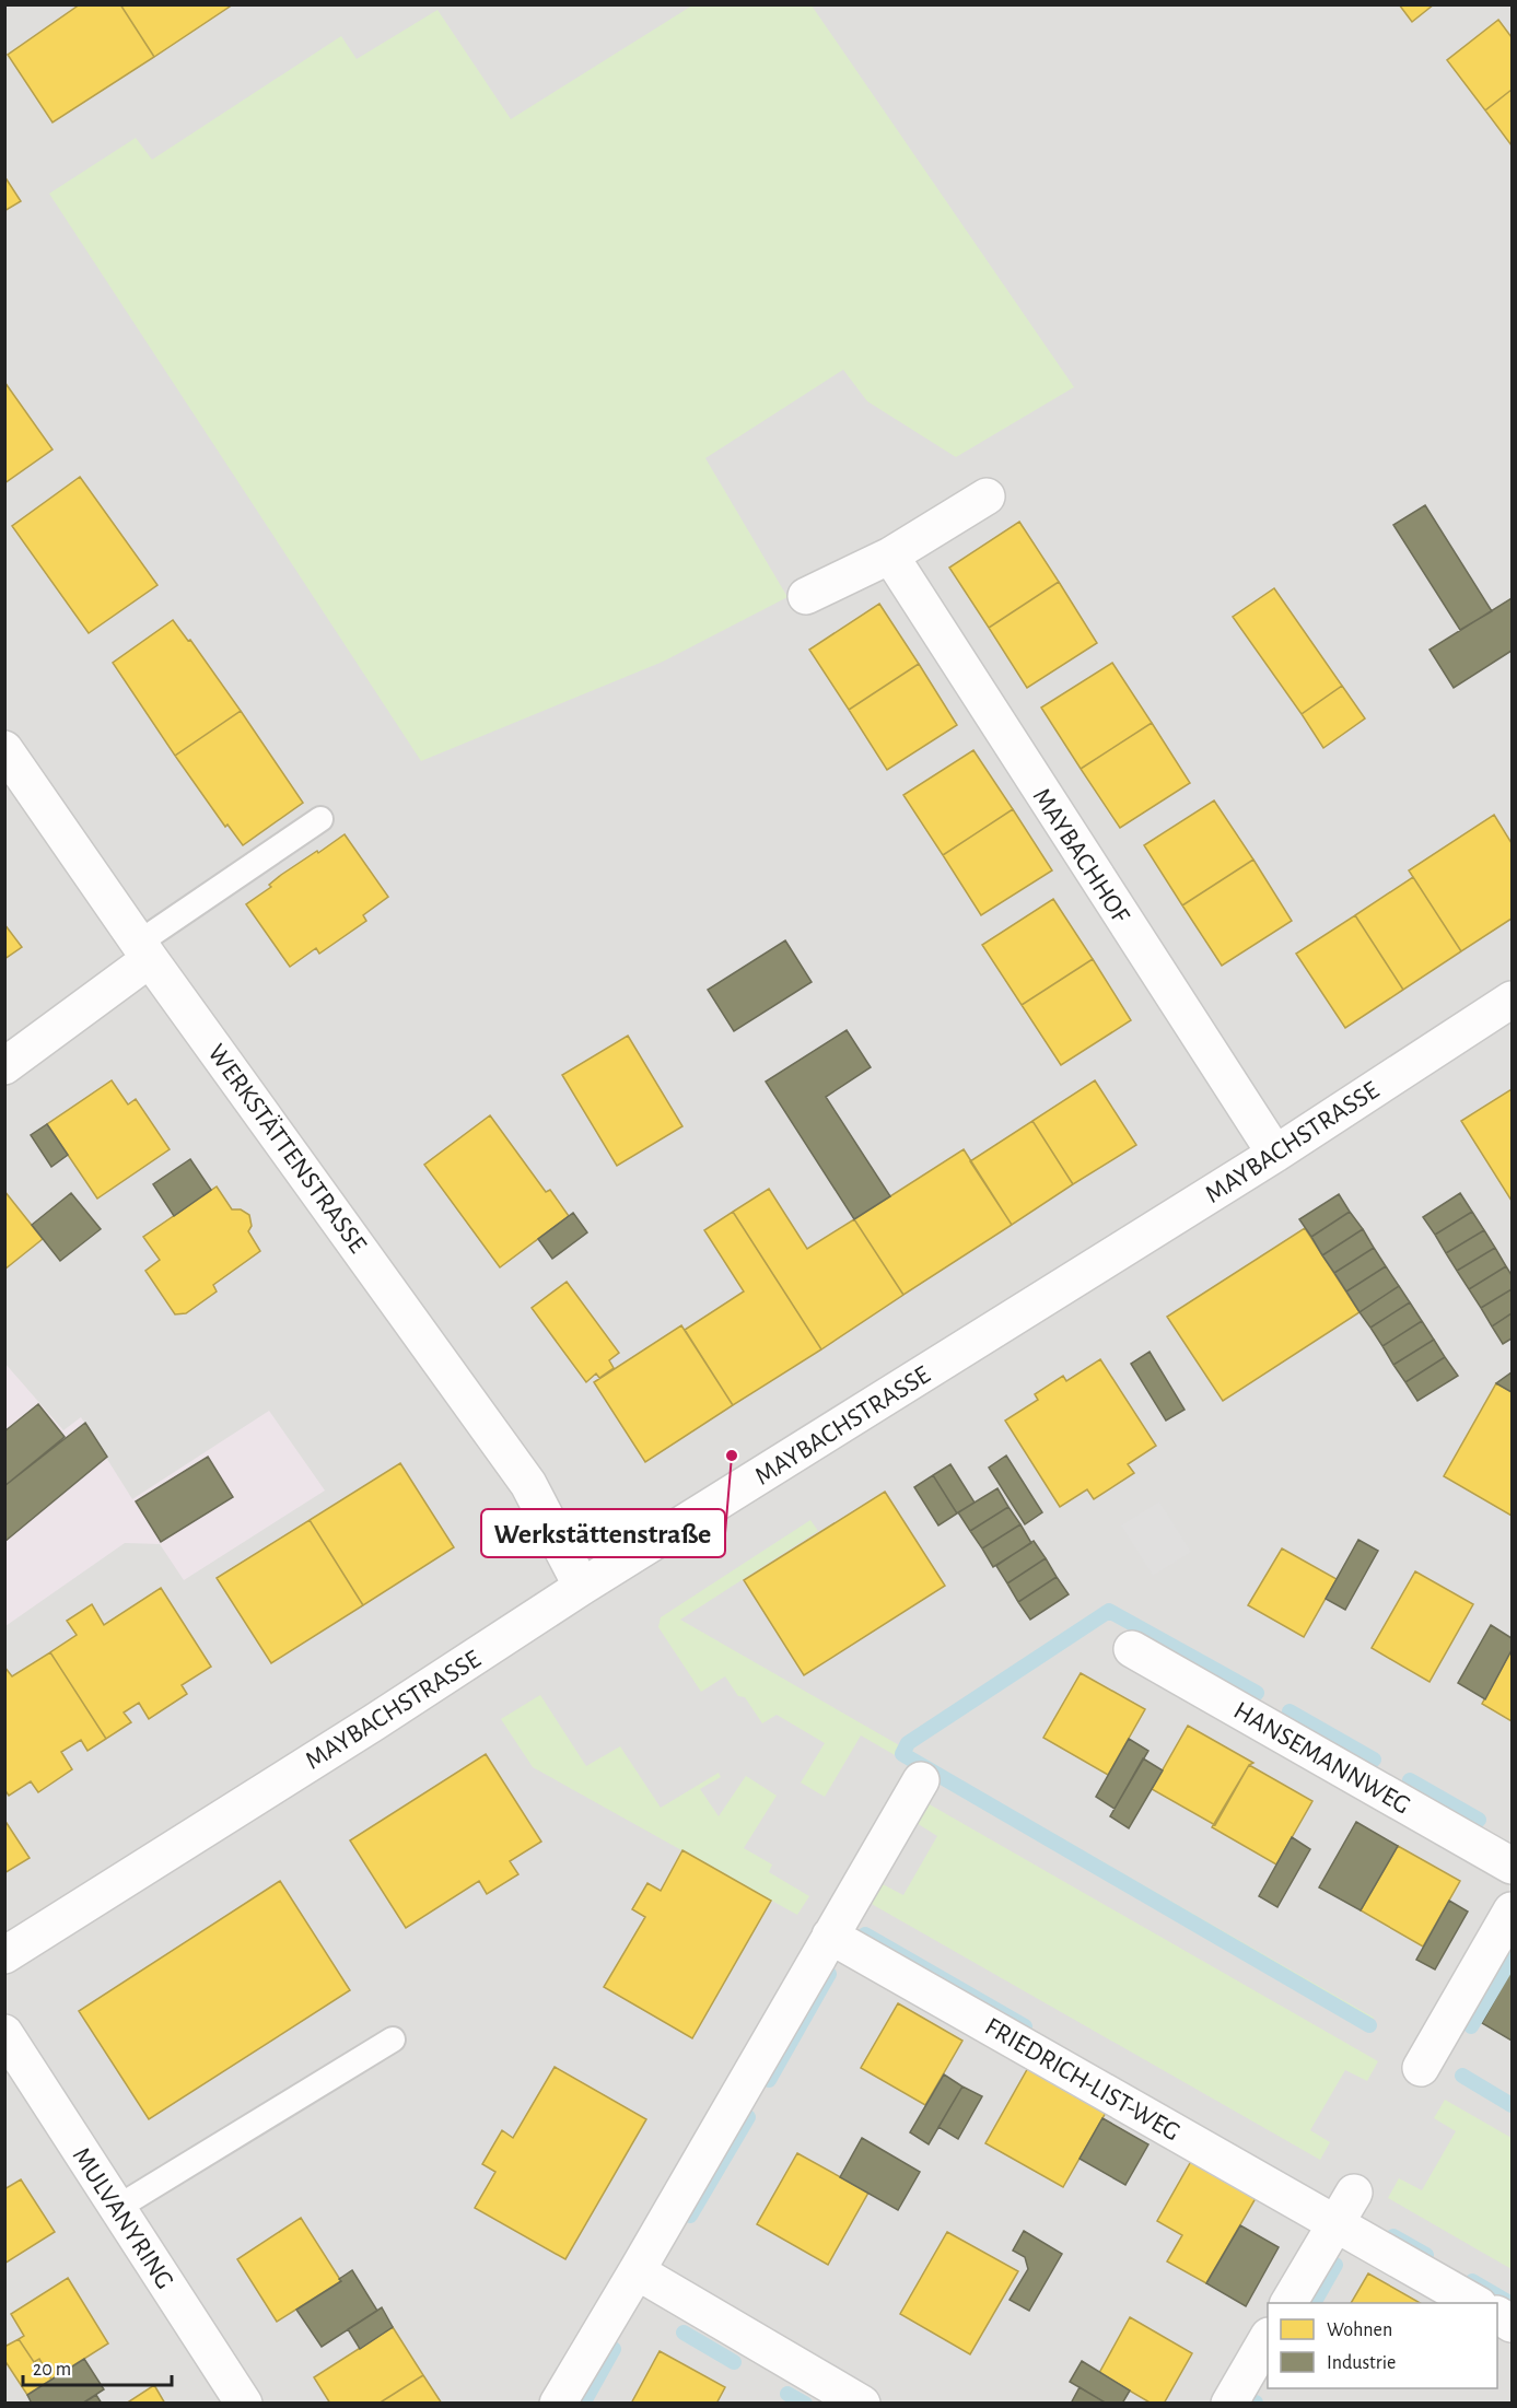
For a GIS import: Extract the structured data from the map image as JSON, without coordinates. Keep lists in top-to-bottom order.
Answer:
{
  "streets": {
    "street": [
      "MAYBACHHOF",
      "MAYBACHSTRASSE",
      "WERKSTÄTTENSTRASSE",
      "HANSEMANNWEG",
      "FRIEDRICH-LIST-WEG",
      "MULVANYRING"
    ]
  },
  "crossings": [
    ["MAYBACHHOF", "MAYBACHSTRASSE"],
    ["MAYBACHSTRASSE", "WERKSTÄTTENSTRASSE"]
  ],
  "places": ["Werkstättenstraße"],
  "legend": ["Wohnen", "Industrie"],
  "scale_bar": "20 m"
}
